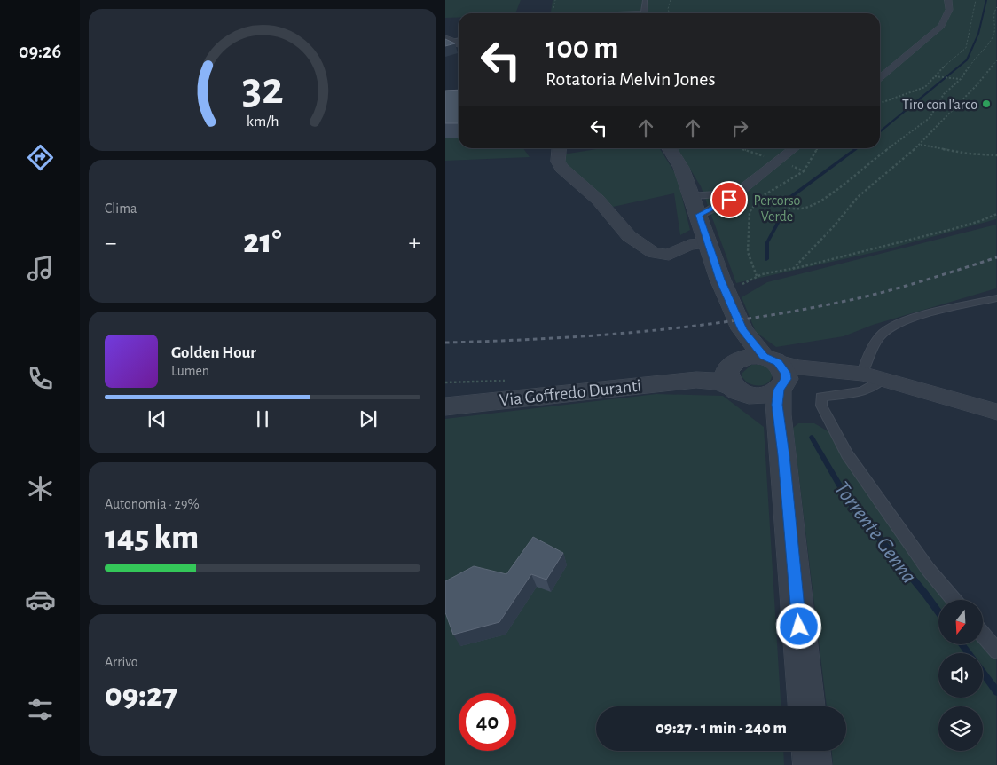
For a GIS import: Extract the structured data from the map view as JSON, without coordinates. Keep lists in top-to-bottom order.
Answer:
{
  "streets": {
    "street": ["Via Goffredo Duranti"]
  },
  "water": ["Torrente Genna"],
  "parks": ["Percorso Verde"],
  "places": ["Tiro con l'arco"],
  "north": "bottom",
  "page": {
    "tabs": "09:26",
    "turn": ["100 m", "Rotatoria Melvin Jones"],
    "tile": [
      "Clima",
      ["Autonomia · 29%", "145 km"],
      ["Arrivo", "09:27"]
    ],
    "heat": ["−", "21°", "+"],
    "song": ["Golden Hour", "Lumen"],
    "limit": "40",
    "trip": "09:27 · 1 min · 240 m",
    "gauge": ["32", "km/h"]
  }
}
